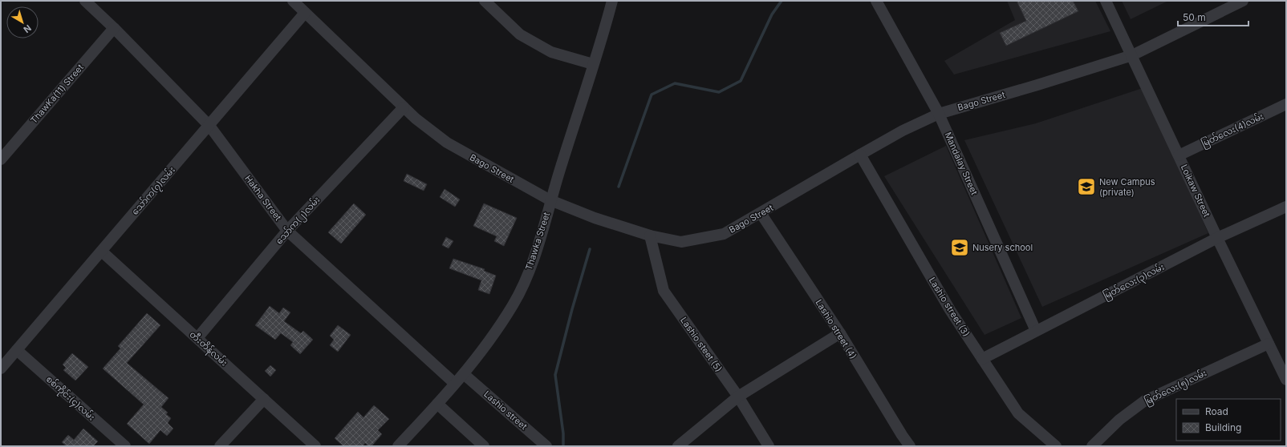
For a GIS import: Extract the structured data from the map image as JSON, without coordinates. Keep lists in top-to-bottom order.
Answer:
{
  "streets": {
    "street": [
      "ThawKa(11) Street",
      "Bago Street",
      "မြတ်လေး(4)လမ်း",
      "Mandalay Street",
      "သော်က(၇)လမ်း",
      "Loikaw Street",
      "Hakha Street",
      "သော်က(၂)လမ်း",
      "Thawka Street",
      "မြတ်လေး(၃)လမ်း",
      "Lashio street (3)",
      "Lashio street (4)",
      "Lashio steet (5)",
      "တီးတိန်လမ်း",
      "မြတ်လေး(၅)လမ်း",
      "စစ်ကိုင်း(၄)လမ်း",
      "Lashio street"
    ]
  },
  "crossings": [
    ["ThawKa(11) Street", "Hakha Street"],
    ["Bago Street", "Mandalay Street"],
    ["Bago Street", "သော်က(၇)လမ်း"],
    ["Bago Street", "Loikaw Street"],
    ["Bago Street", "သော်က(၂)လမ်း"],
    ["Bago Street", "Thawka Street"],
    ["Bago Street", "Lashio street (3)"],
    ["Bago Street", "Lashio street (4)"],
    ["Bago Street", "Lashio steet (5)"],
    ["မြတ်လေး(4)လမ်း", "Loikaw Street"],
    ["Mandalay Street", "မြတ်လေး(၃)လမ်း"],
    ["သော်က(၇)လမ်း", "Hakha Street"],
    ["သော်က(၇)လမ်း", "တီးတိန်လမ်း"],
    ["သော်က(၇)လမ်း", "စစ်ကိုင်း(၄)လမ်း"],
    ["Loikaw Street", "မြတ်လေး(၃)လမ်း"],
    ["Loikaw Street", "မြတ်လေး(၅)လမ်း"],
    ["Hakha Street", "သော်က(၂)လမ်း"],
    ["Hakha Street", "Thawka Street"],
    ["သော်က(၂)လမ်း", "တီးတိန်လမ်း"],
    ["Thawka Street", "Lashio street"],
    ["မြတ်လေး(၃)လမ်း", "Lashio street (3)"]
  ],
  "places": {
    "school or university": ["New Campus (private)", "Nusery school"]
  },
  "legend": ["Road", "Building"],
  "scale_bar": "50 m",
  "north": "bottom right"
}
